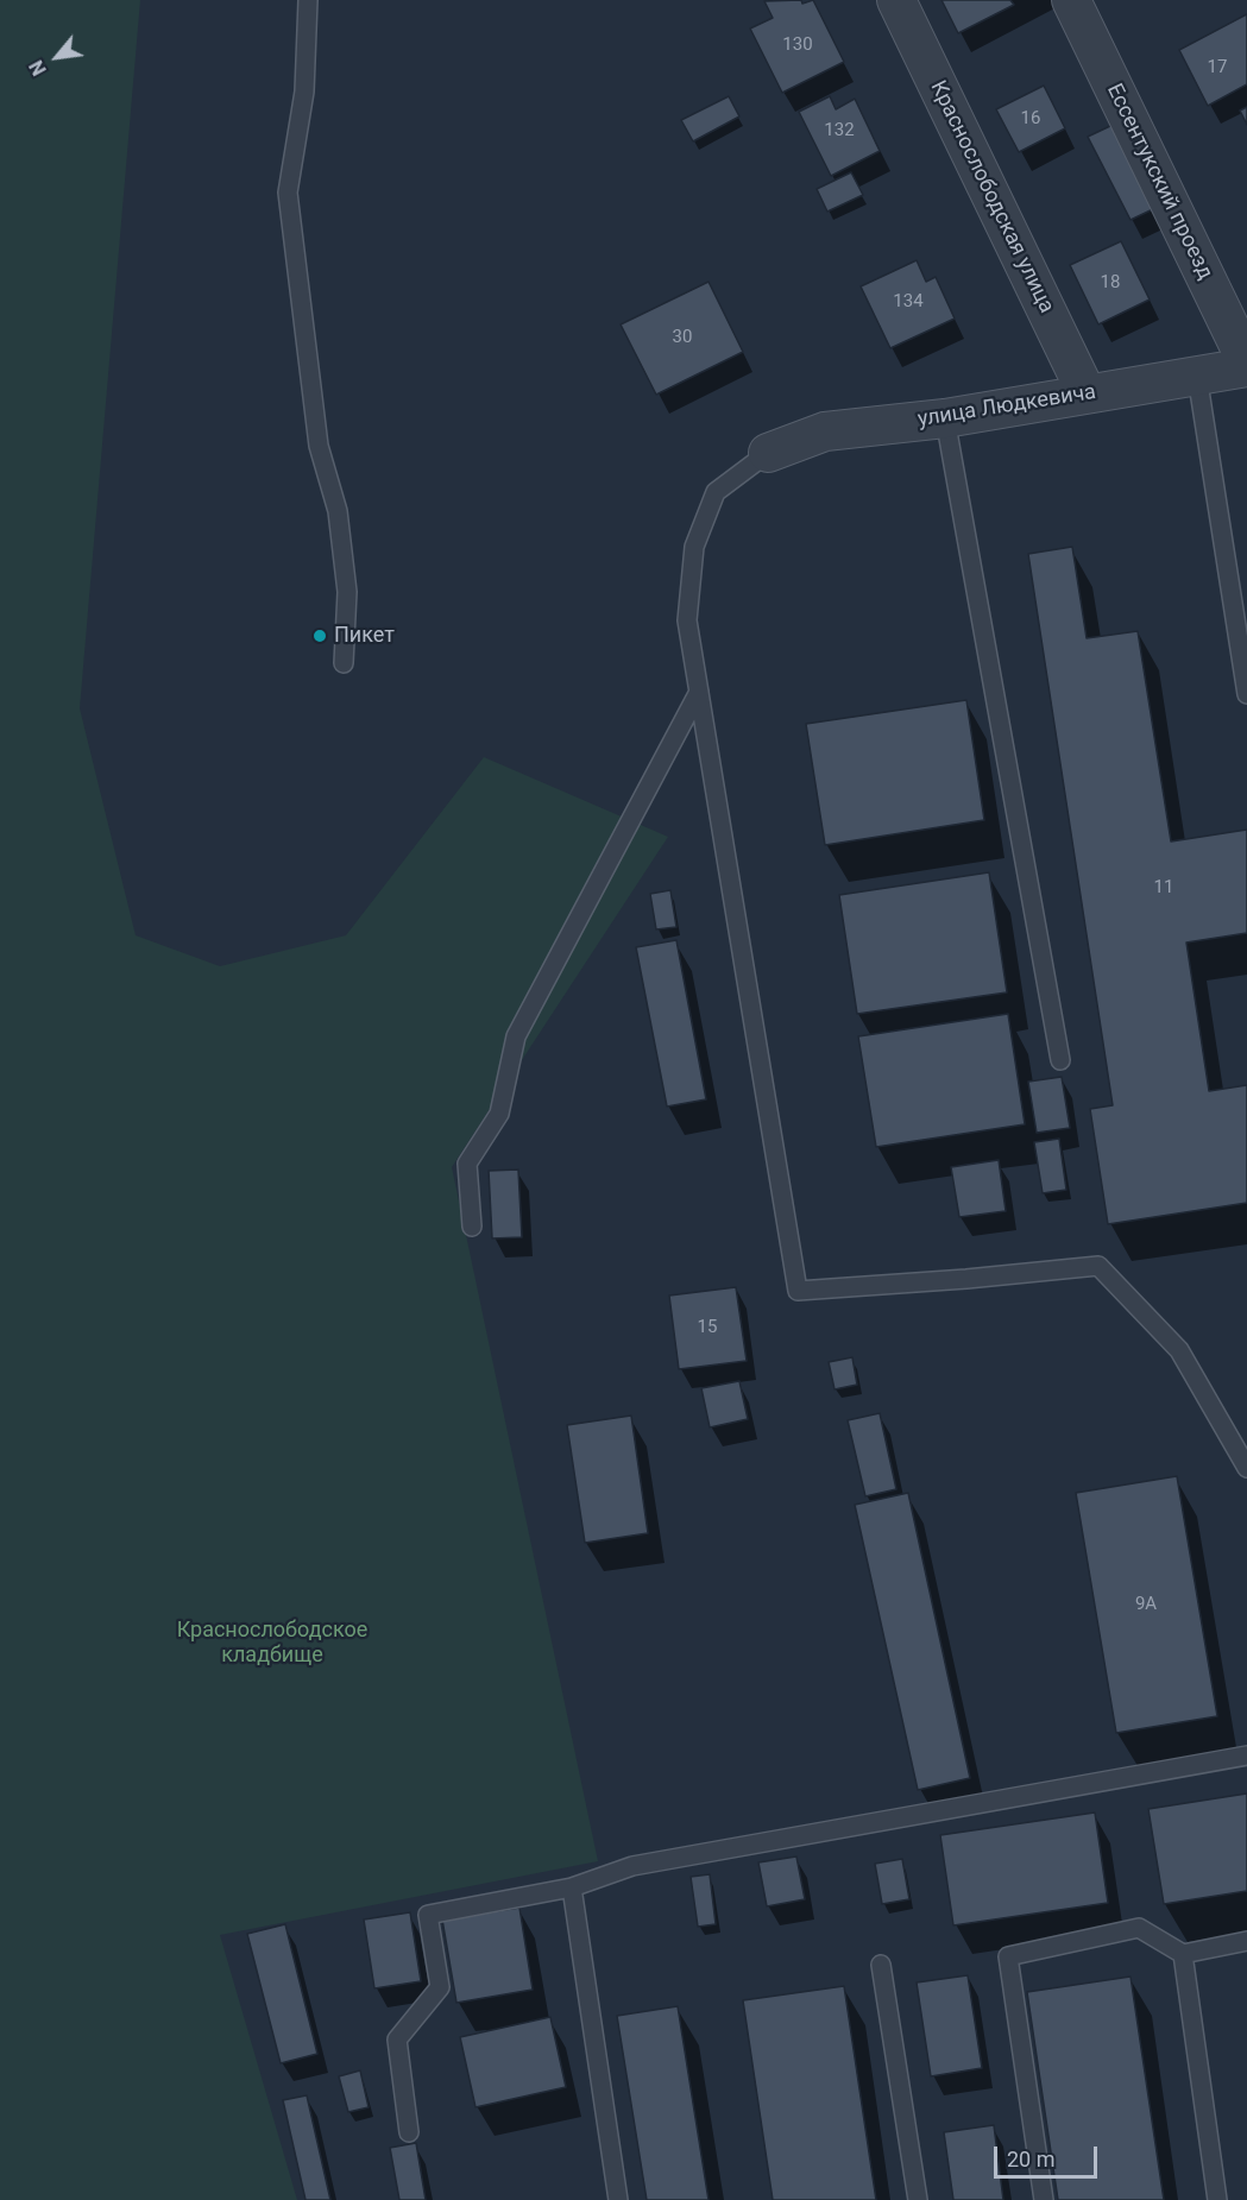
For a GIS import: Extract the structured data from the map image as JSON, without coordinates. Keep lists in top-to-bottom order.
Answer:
{
  "streets": {
    "street": ["Ессентукский проезд", "Краснослободская улица", "улица Людкевича"]
  },
  "crossings": [
    ["Ессентукский проезд", "улица Людкевича"],
    ["Краснослободская улица", "улица Людкевича"]
  ],
  "parks": ["Краснослободское кладбище"],
  "places": ["Пикет"],
  "house_numbers": [
    "130",
    "17",
    "16",
    "132",
    "18",
    "134",
    "30",
    "11",
    "15",
    "9А"
  ],
  "scale_bar": "20 m",
  "north": "bottom left"
}
